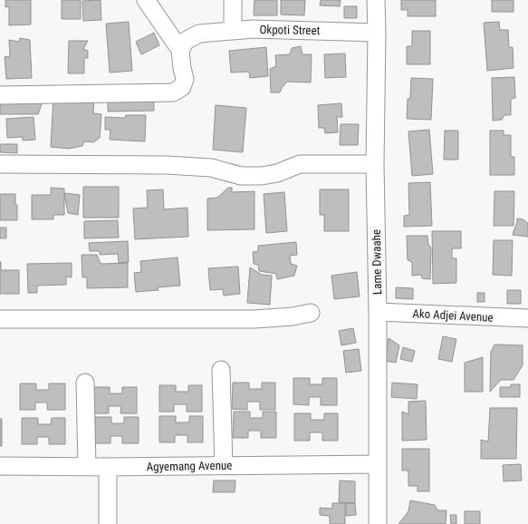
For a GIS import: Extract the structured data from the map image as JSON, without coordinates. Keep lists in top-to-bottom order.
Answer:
{
  "streets": {
    "street": [
      "Okpoti Street",
      "Lame Dwaahe",
      "Ako Adjei Avenue",
      "Agyemang Avenue"
    ]
  },
  "crossings": [
    ["Okpoti Street", "Lame Dwaahe"],
    ["Lame Dwaahe", "Ako Adjei Avenue"],
    ["Lame Dwaahe", "Agyemang Avenue"]
  ]
}
